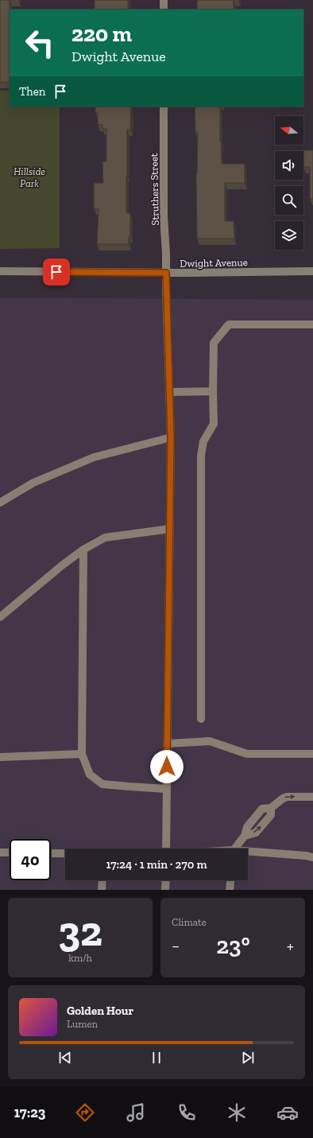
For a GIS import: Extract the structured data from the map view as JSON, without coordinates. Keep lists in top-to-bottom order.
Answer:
{
  "streets": {
    "street": ["Struthers Street", "Dwight Avenue"]
  },
  "crossings": [
    ["Struthers Street", "Dwight Avenue"]
  ],
  "parks": ["Hillside Park"],
  "north": "left",
  "page": {
    "turn": ["220 m", "Dwight Avenue"],
    "then": "Then",
    "limit": "40",
    "trip": "17:24 · 1 min · 270 m",
    "tile": [
      ["32", "km/h"],
      "Climate"
    ],
    "heat": ["−", "23°", "+"],
    "song": ["Golden Hour", "Lumen"],
    "tabs": "17:23"
  }
}
